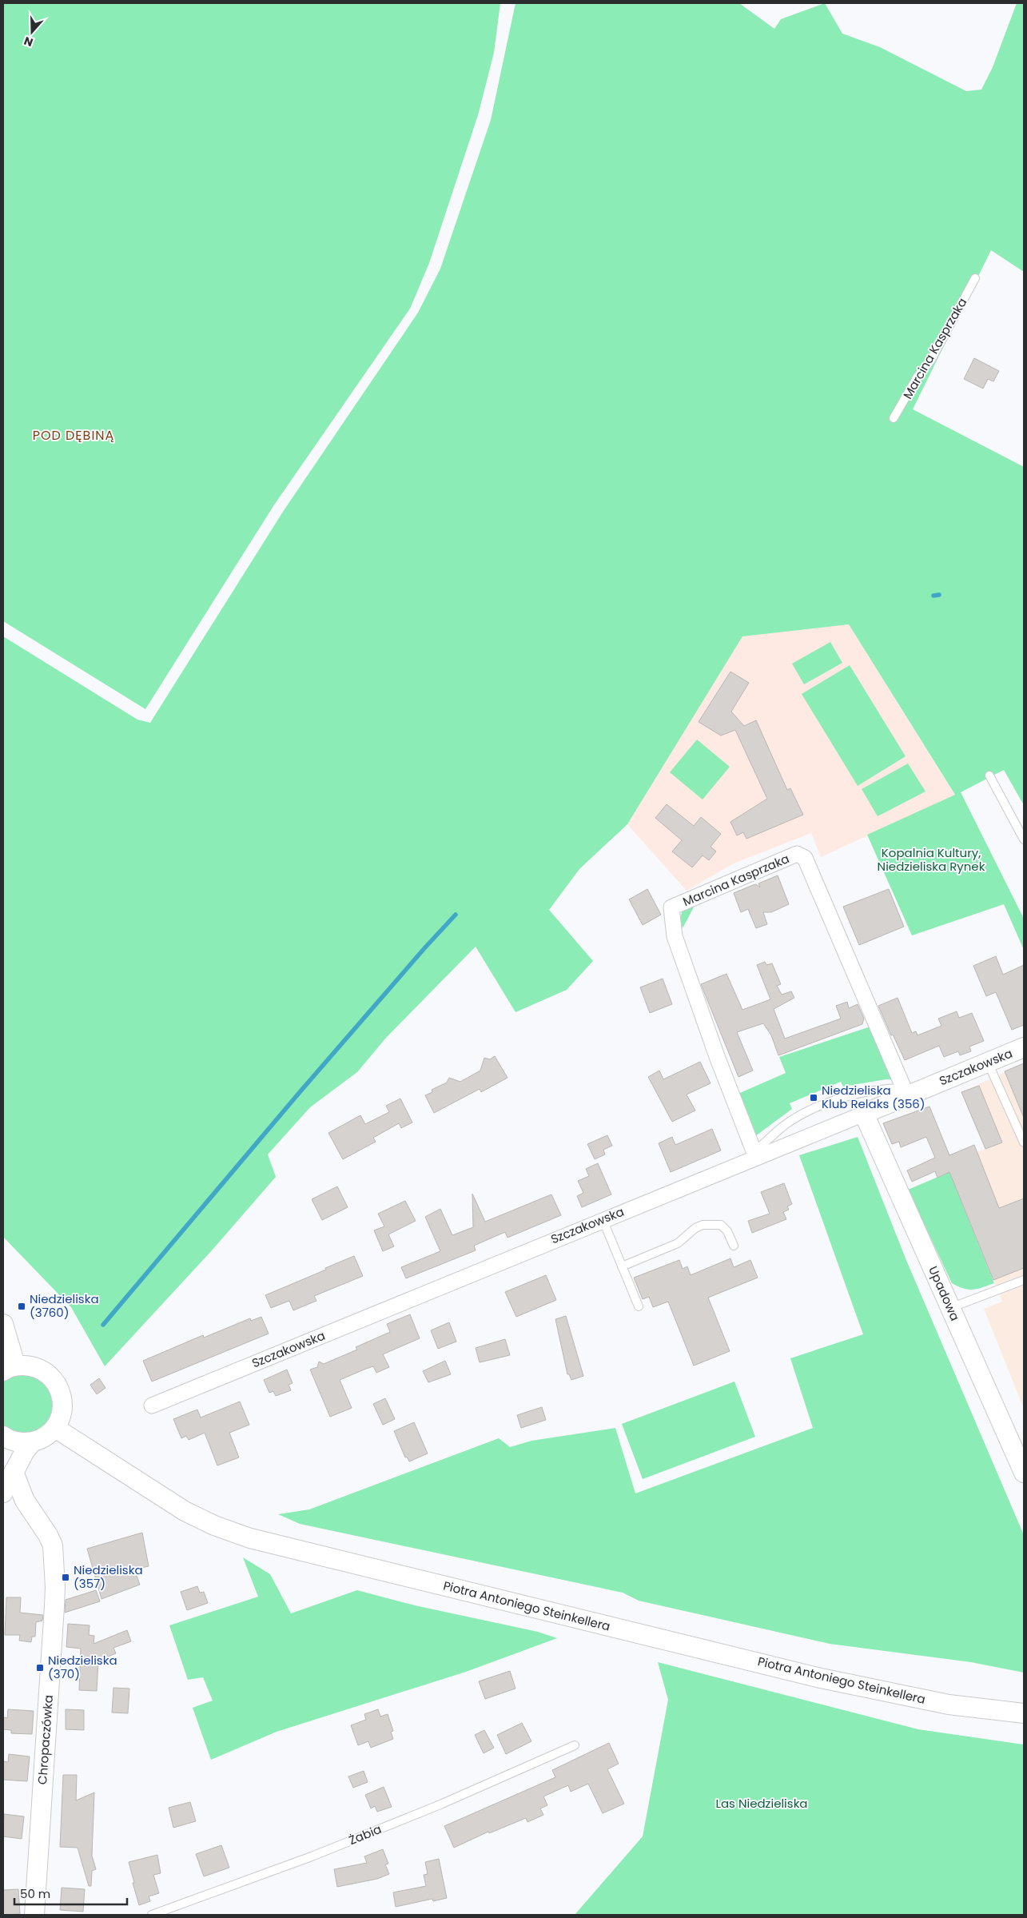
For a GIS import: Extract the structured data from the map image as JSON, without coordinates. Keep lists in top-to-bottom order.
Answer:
{
  "streets": {
    "street": [
      "Marcina Kasprzaka",
      "Szczakowska",
      "Upadowa",
      "Piotra Antoniego Steinkellera",
      "Chropaczówka"
    ],
    "lane": ["Żabia"]
  },
  "crossings": [
    ["Marcina Kasprzaka", "Szczakowska"],
    ["Szczakowska", "Upadowa"]
  ],
  "districts": ["POD DĘBINĄ"],
  "parks": ["Kopalnia Kultury, Niedzieliska Rynek", "Las Niedzieliska"],
  "places": {
    "transit": [
      "Niedzieliska Klub Relaks (356)",
      "Niedzieliska (3760)",
      "Niedzieliska (357)",
      "Niedzieliska (370)"
    ]
  },
  "scale_bar": "50 m",
  "north": "bottom"
}
